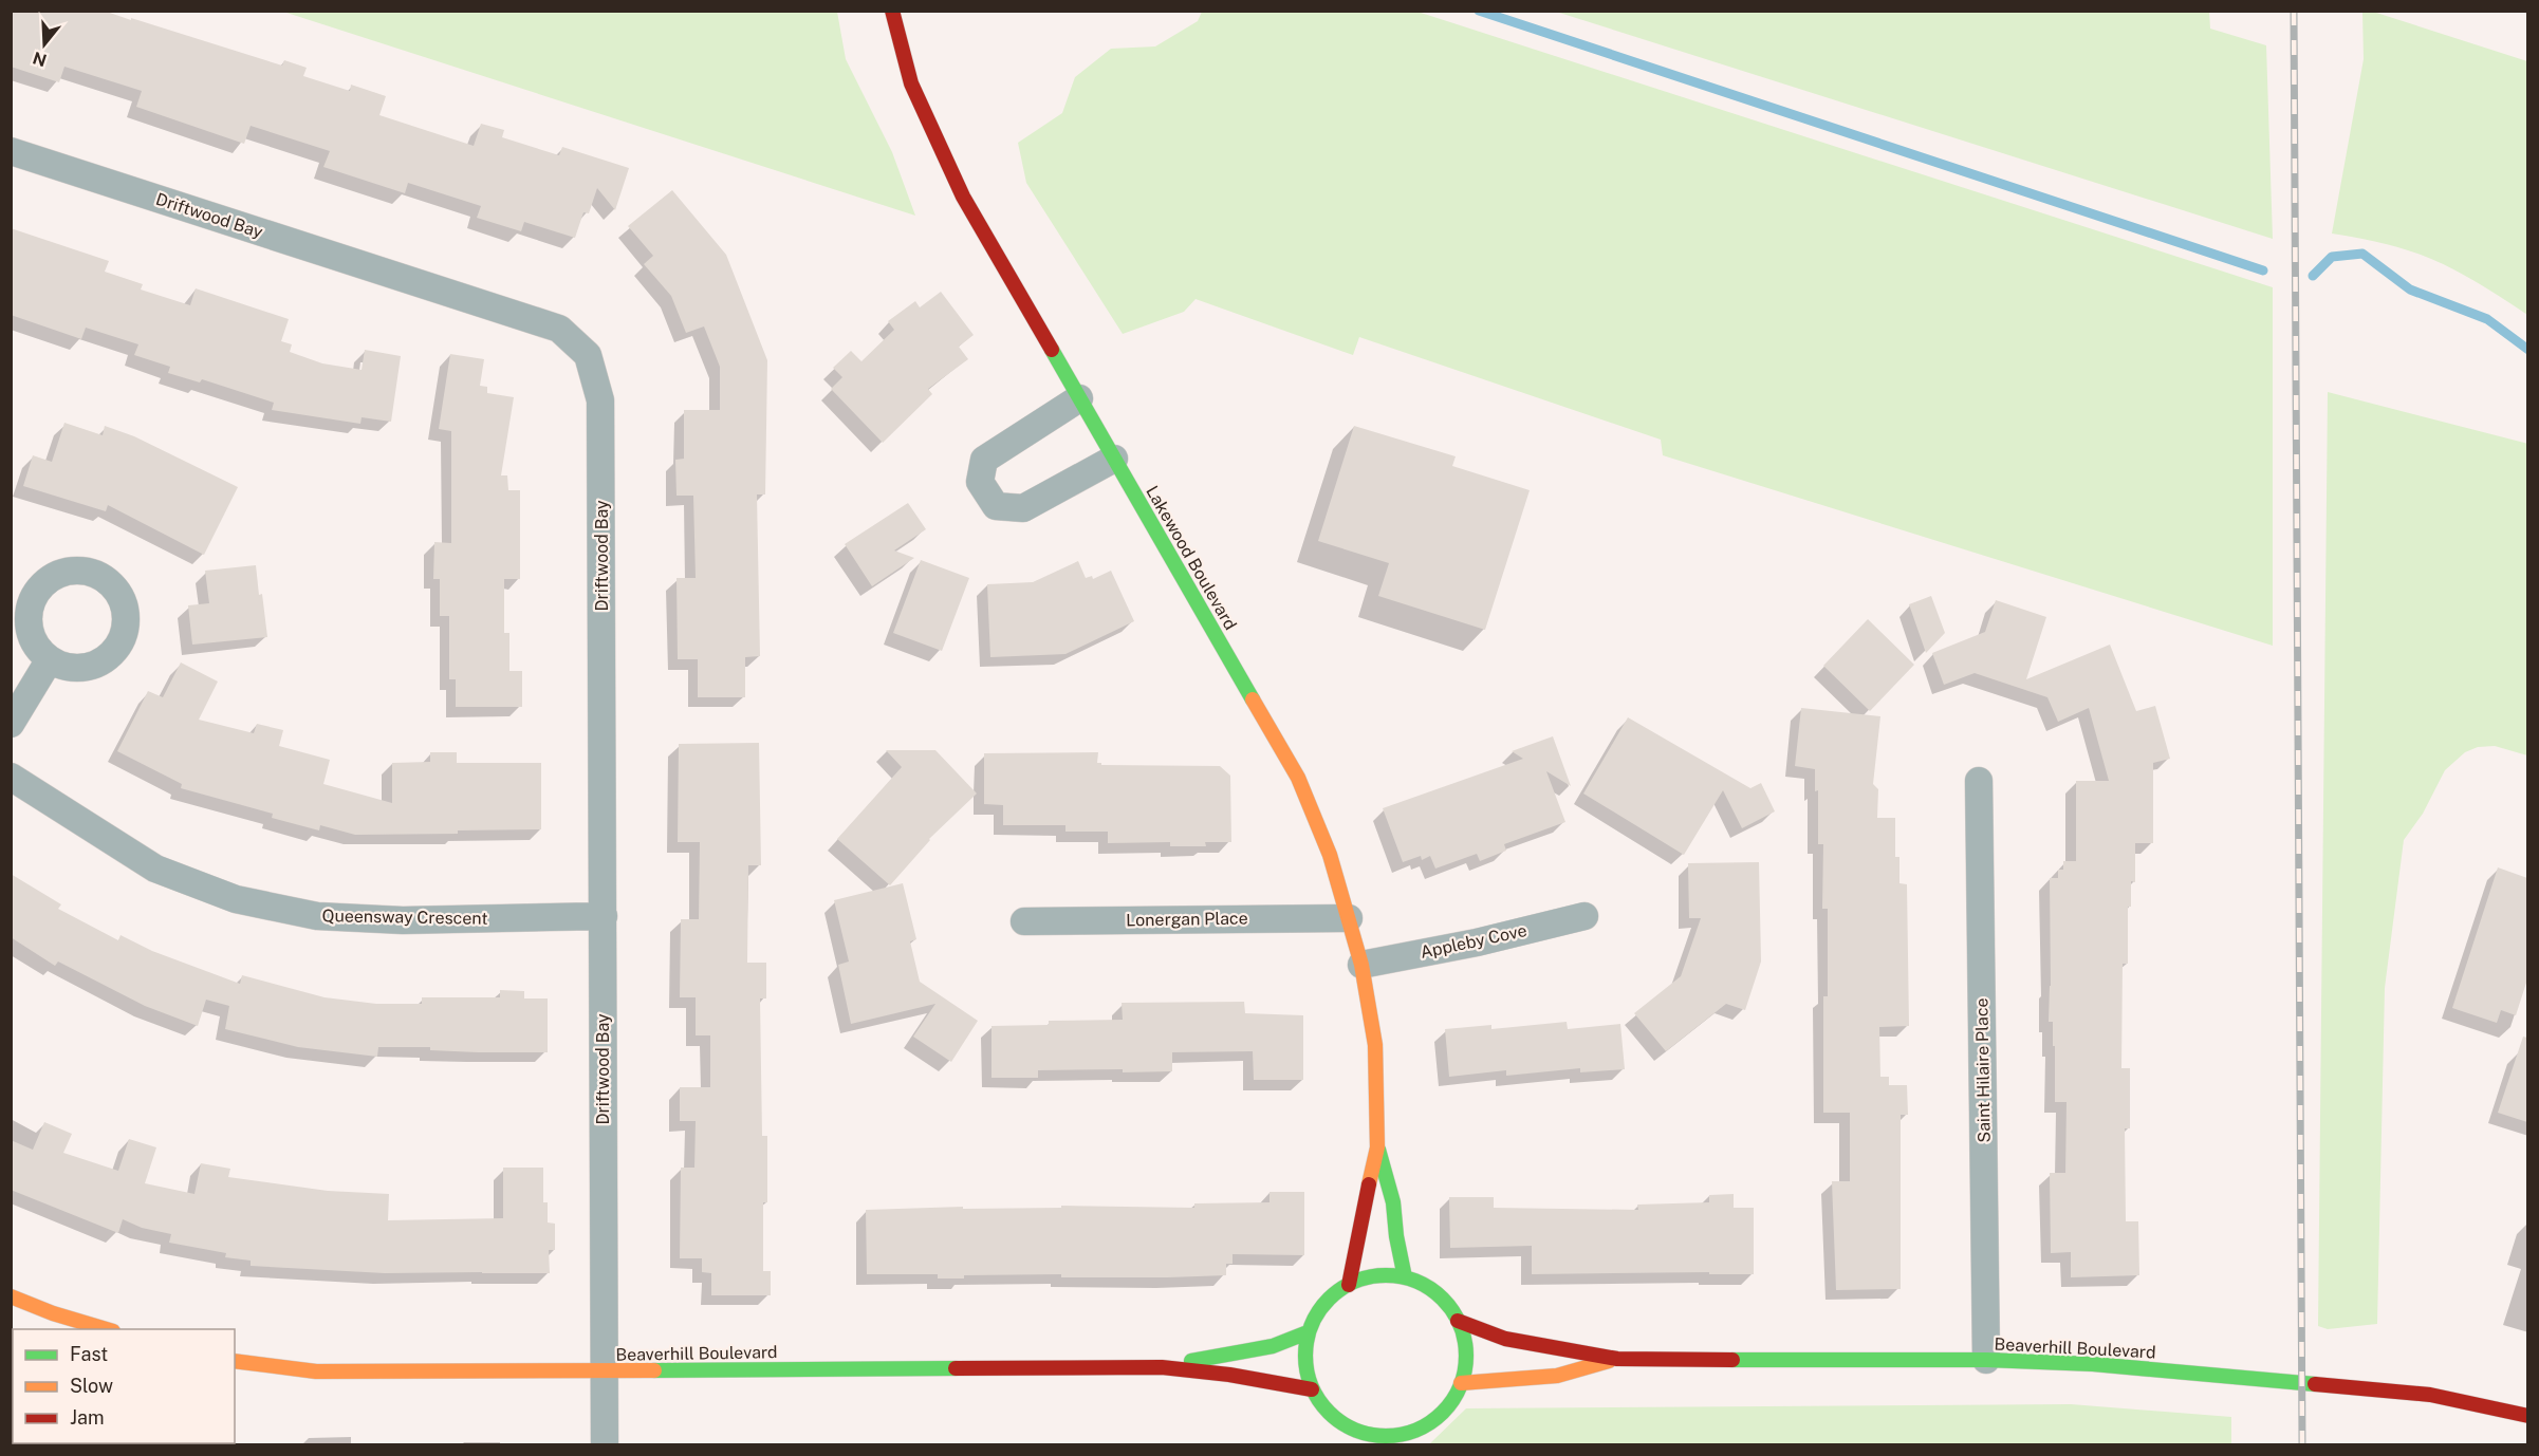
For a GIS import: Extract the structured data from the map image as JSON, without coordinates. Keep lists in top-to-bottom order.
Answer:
{
  "streets": {
    "street": [
      "Driftwood Bay",
      "Lakewood Boulevard",
      "Queensway Crescent",
      "Lonergan Place",
      "Appleby Cove",
      "Saint Hilaire Place",
      "Beaverhill Boulevard"
    ]
  },
  "crossings": [
    ["Driftwood Bay", "Queensway Crescent"],
    ["Driftwood Bay", "Beaverhill Boulevard"],
    ["Lakewood Boulevard", "Lonergan Place"],
    ["Lakewood Boulevard", "Appleby Cove"],
    ["Lakewood Boulevard", "Beaverhill Boulevard"],
    ["Saint Hilaire Place", "Beaverhill Boulevard"]
  ],
  "legend": ["Fast", "Slow", "Jam"],
  "north": "bottom"
}
